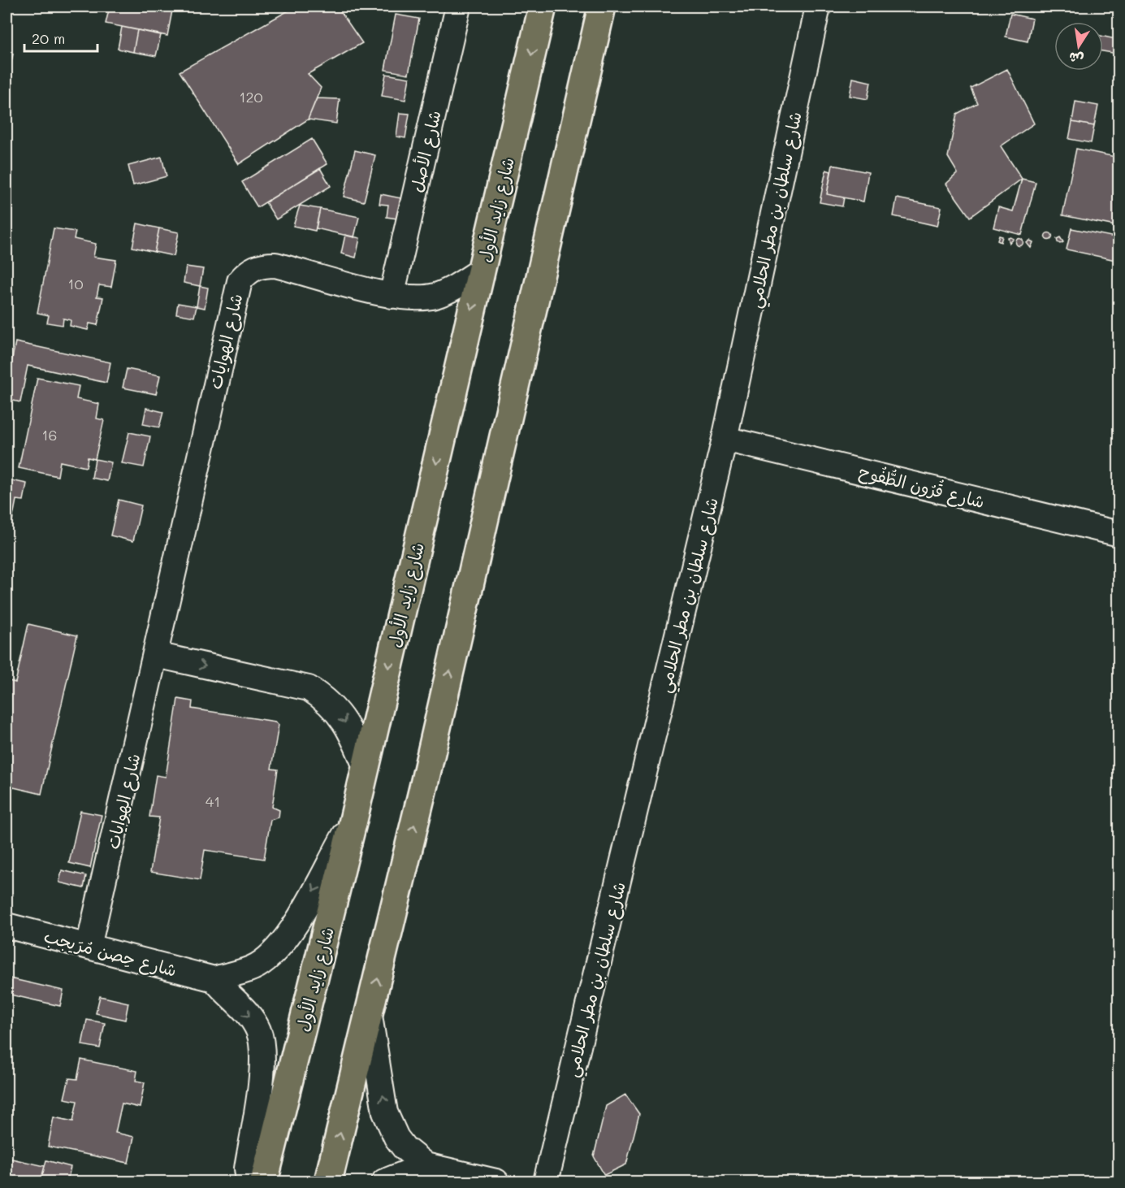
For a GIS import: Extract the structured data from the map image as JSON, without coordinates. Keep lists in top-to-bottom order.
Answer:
{
  "streets": {
    "main road": ["شارع زايد الأول"],
    "street": [
      "شارع الأصل",
      "شارع سلطان بن مطر الحلامي",
      "شارع الهوايات",
      "شارع قُرُون الطُّفُوح",
      "شارع حِصن مُرَيجب"
    ]
  },
  "crossings": [
    ["شارع الأصل", "شارع الهوايات"],
    ["شارع زايد الأول", "شارع الهوايات"],
    ["شارع سلطان بن مطر الحلامي", "شارع قُرُون الطُّفُوح"],
    ["شارع الهوايات", "شارع حِصن مُرَيجب"]
  ],
  "house_numbers": [
    "120",
    "10",
    "16",
    "41"
  ],
  "scale_bar": "20 m",
  "north": "bottom"
}
